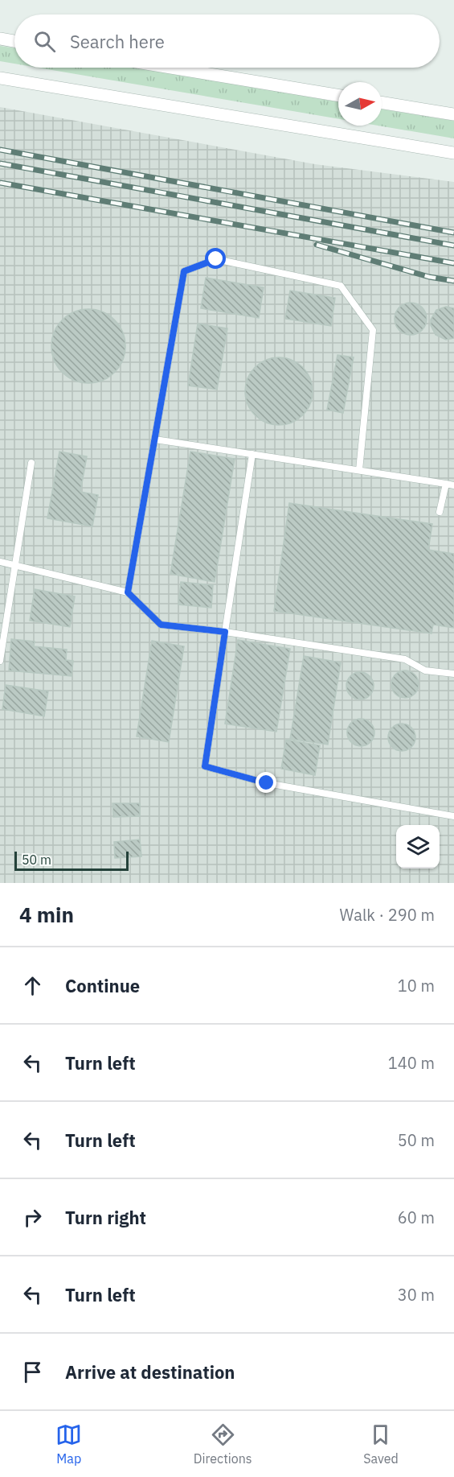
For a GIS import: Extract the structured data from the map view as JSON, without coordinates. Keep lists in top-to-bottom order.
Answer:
{
  "scale_bar": "50 m",
  "north": "right",
  "page": {
    "search": "Search here",
    "scale": "50 m",
    "heading": ["4 min", "Walk · 290 m"],
    "list": [
      ["Continue", "10 m"],
      ["Turn left", "140 m"],
      ["Turn left", "50 m"],
      ["Turn right", "60 m"],
      ["Turn left", "30 m"],
      "Arrive at destination"
    ],
    "nav": ["Map", "Directions", "Saved"]
  }
}
